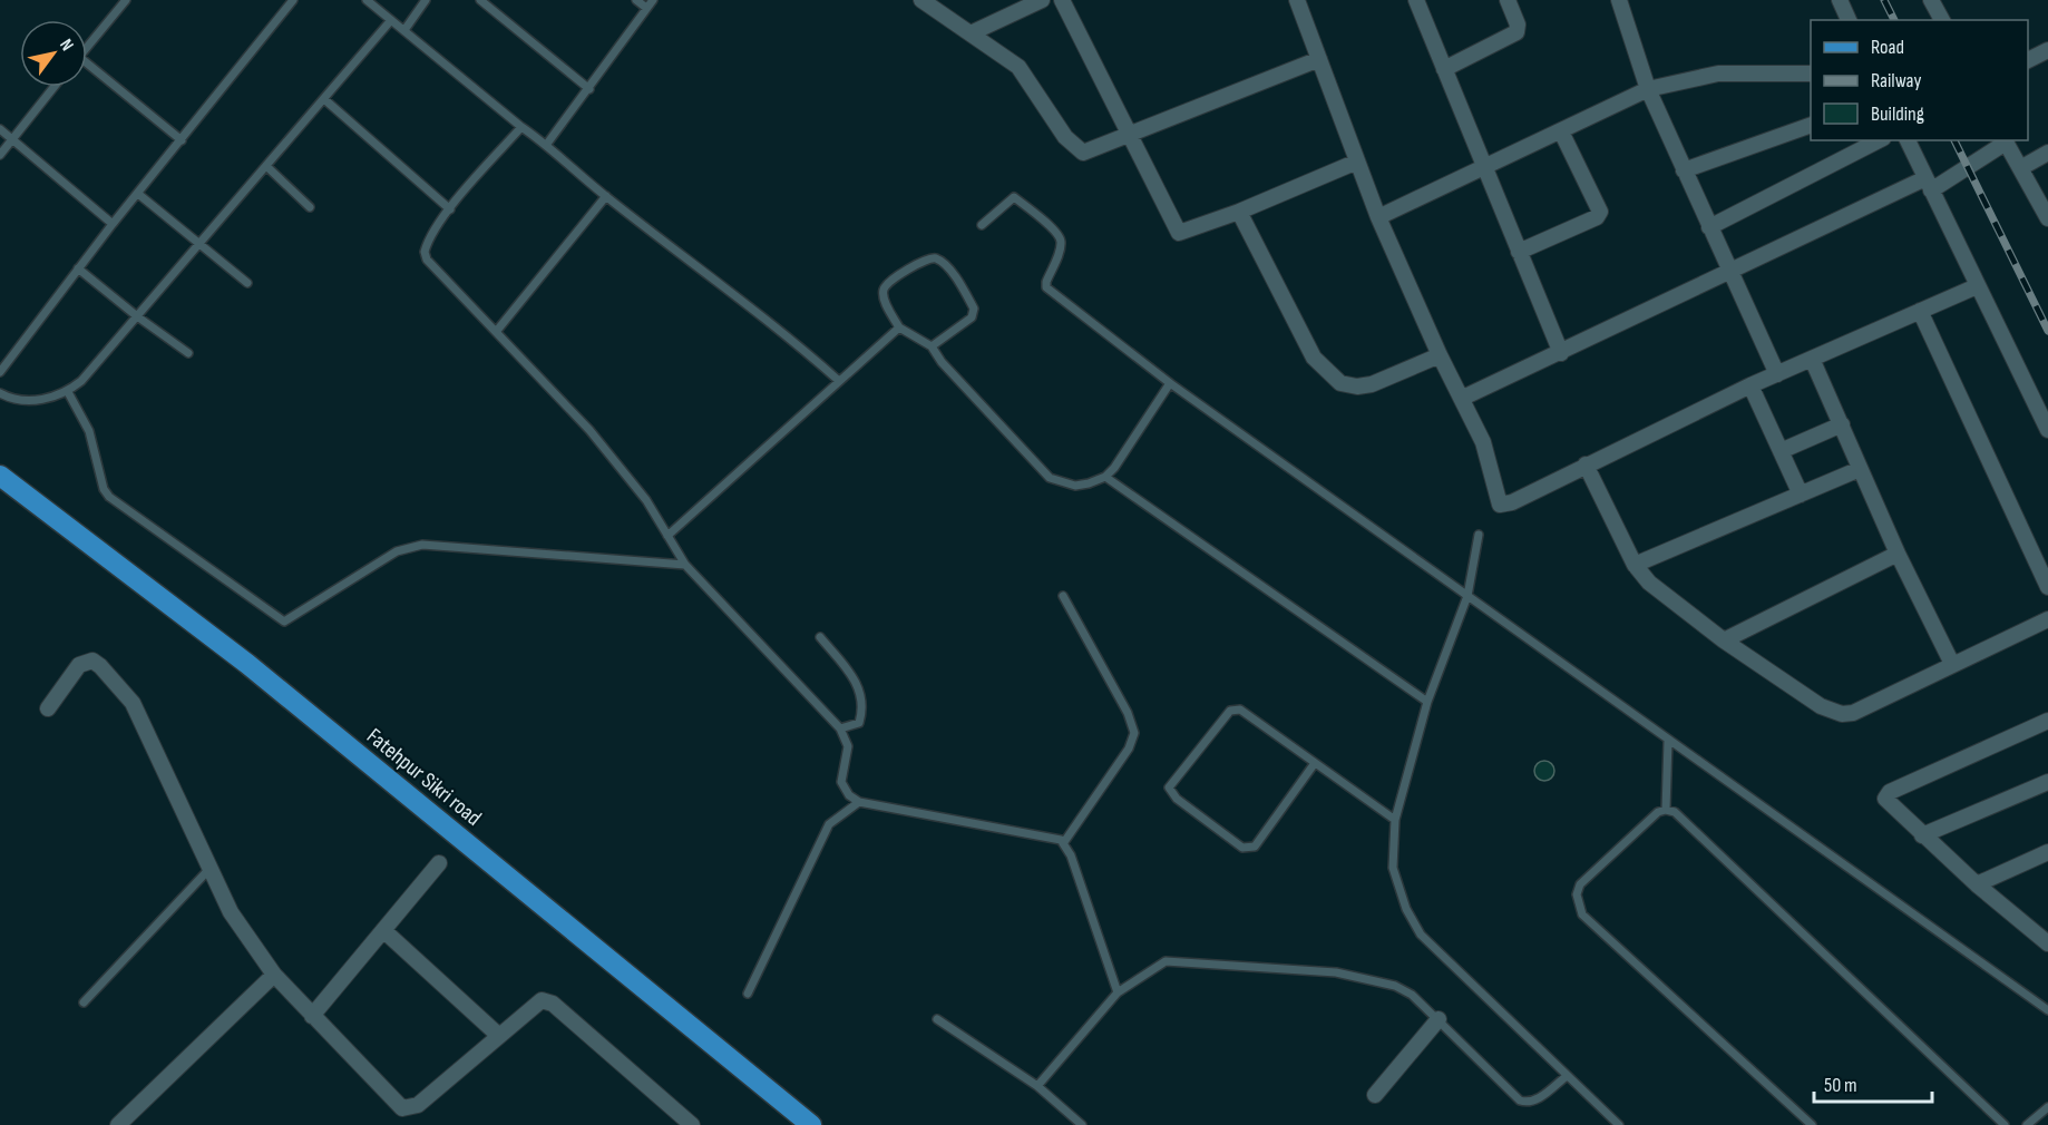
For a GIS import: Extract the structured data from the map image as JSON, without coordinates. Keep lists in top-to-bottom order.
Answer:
{
  "streets": {
    "main road": ["Fatehpur Sikri road"]
  },
  "legend": ["Road", "Railway", "Building"],
  "scale_bar": "50 m",
  "north": "top right"
}
